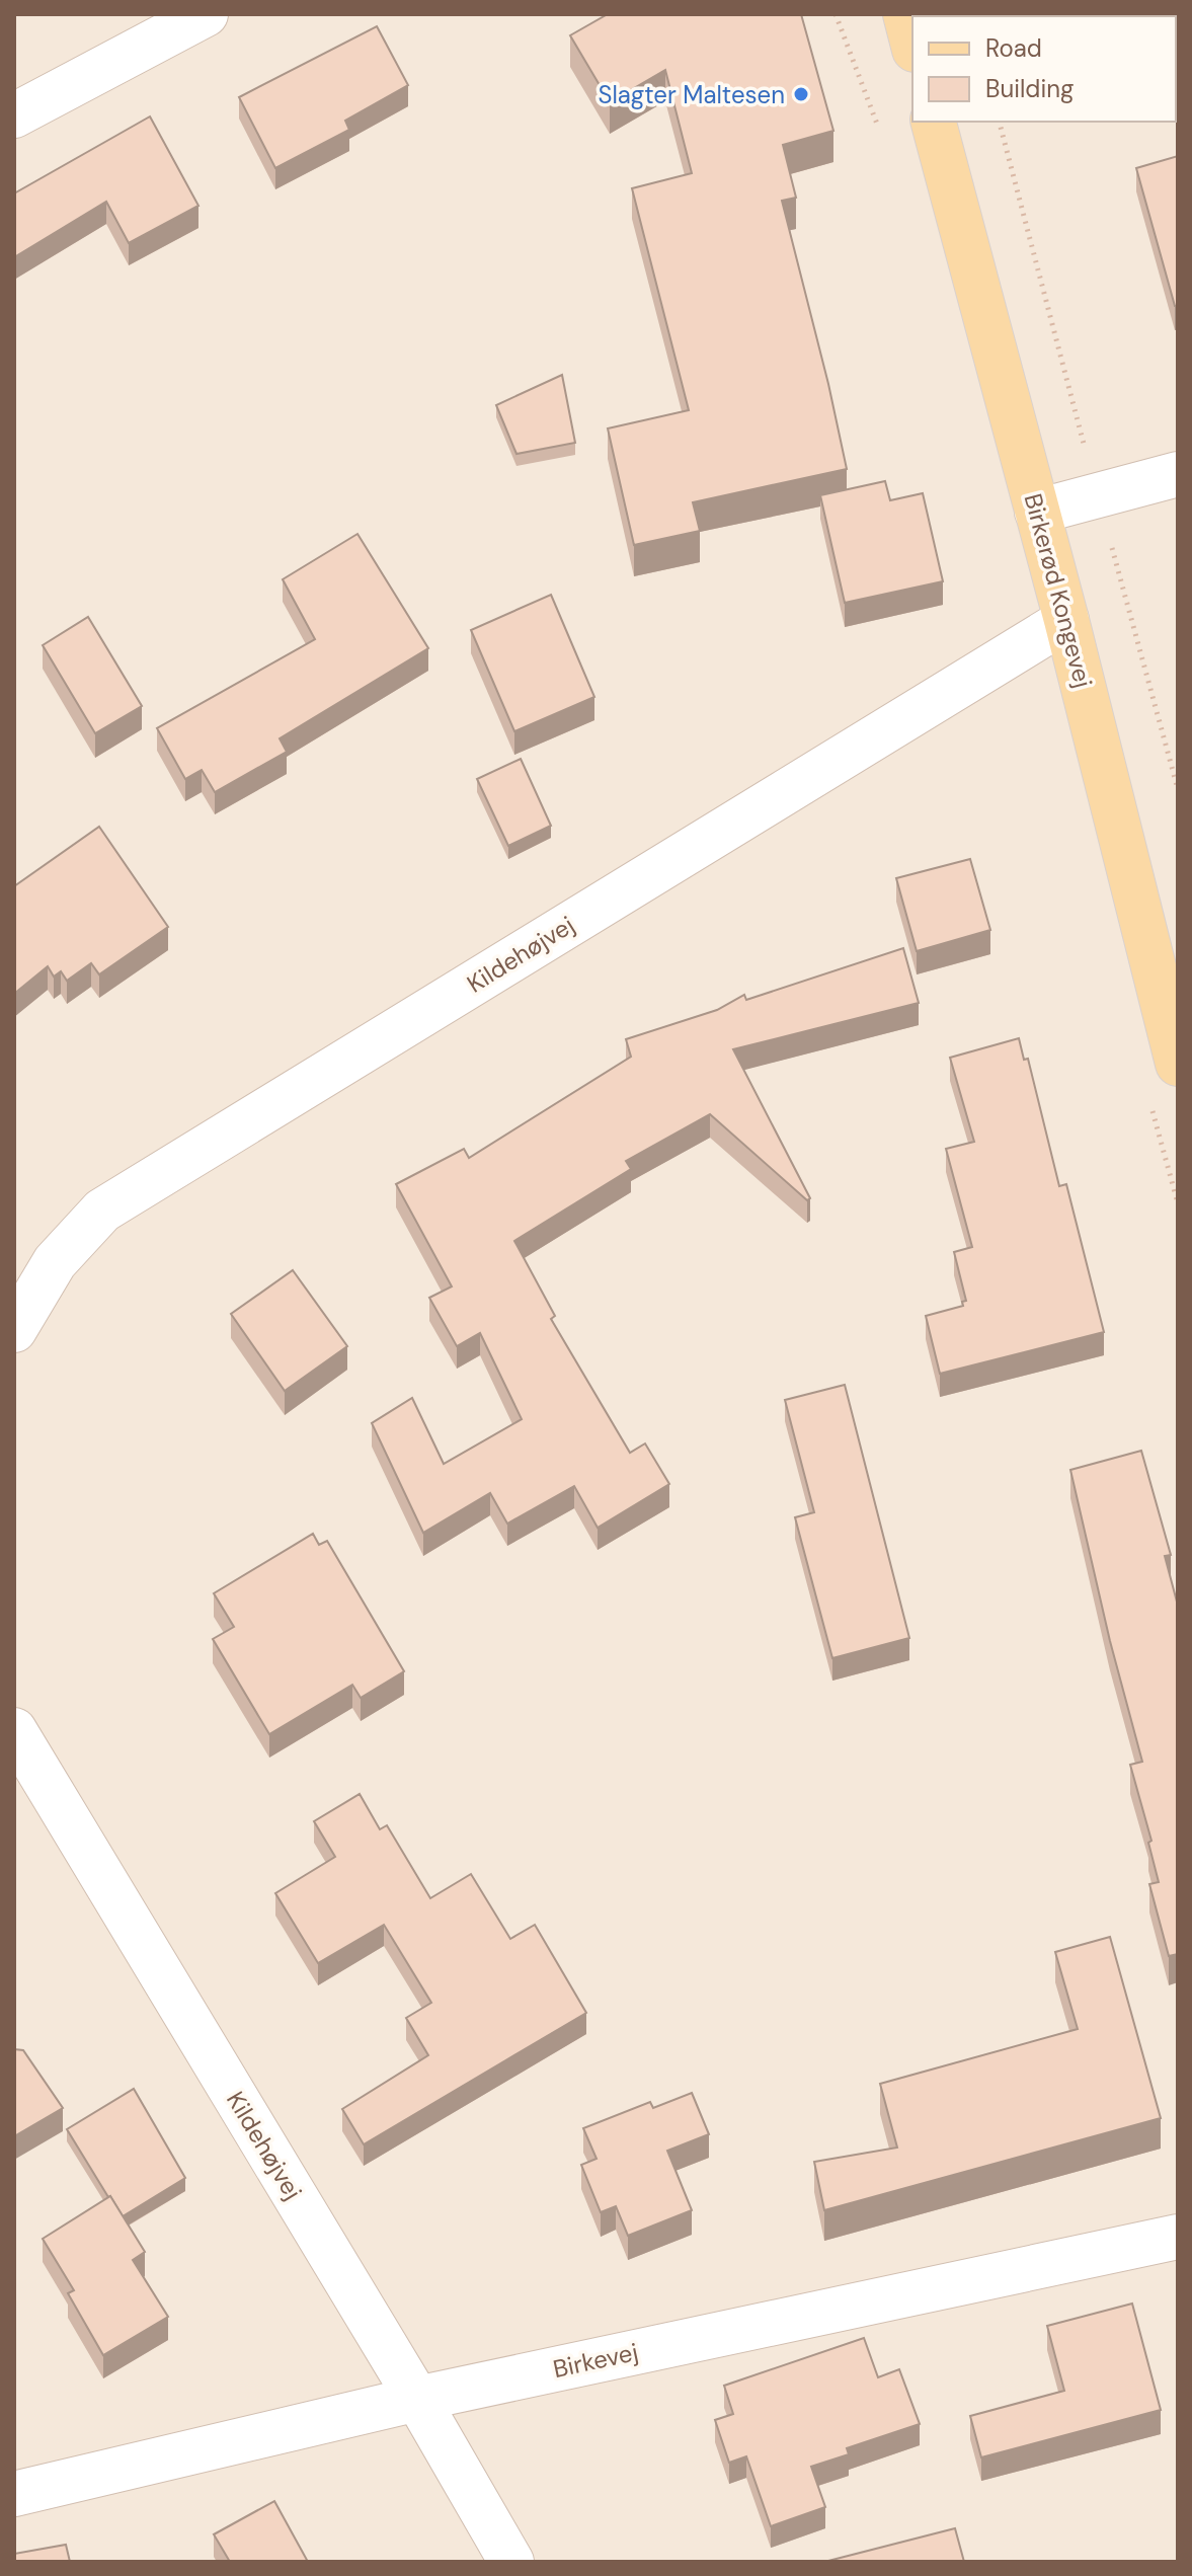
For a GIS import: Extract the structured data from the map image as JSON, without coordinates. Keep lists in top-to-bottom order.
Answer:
{
  "streets": {
    "main road": ["Birkerød Kongevej"],
    "street": ["Kildehøjvej", "Birkevej"]
  },
  "crossings": [
    ["Birkerød Kongevej", "Kildehøjvej"],
    ["Kildehøjvej", "Birkevej"]
  ],
  "places": ["Slagter Maltesen"],
  "legend": ["Road", "Building"]
}
